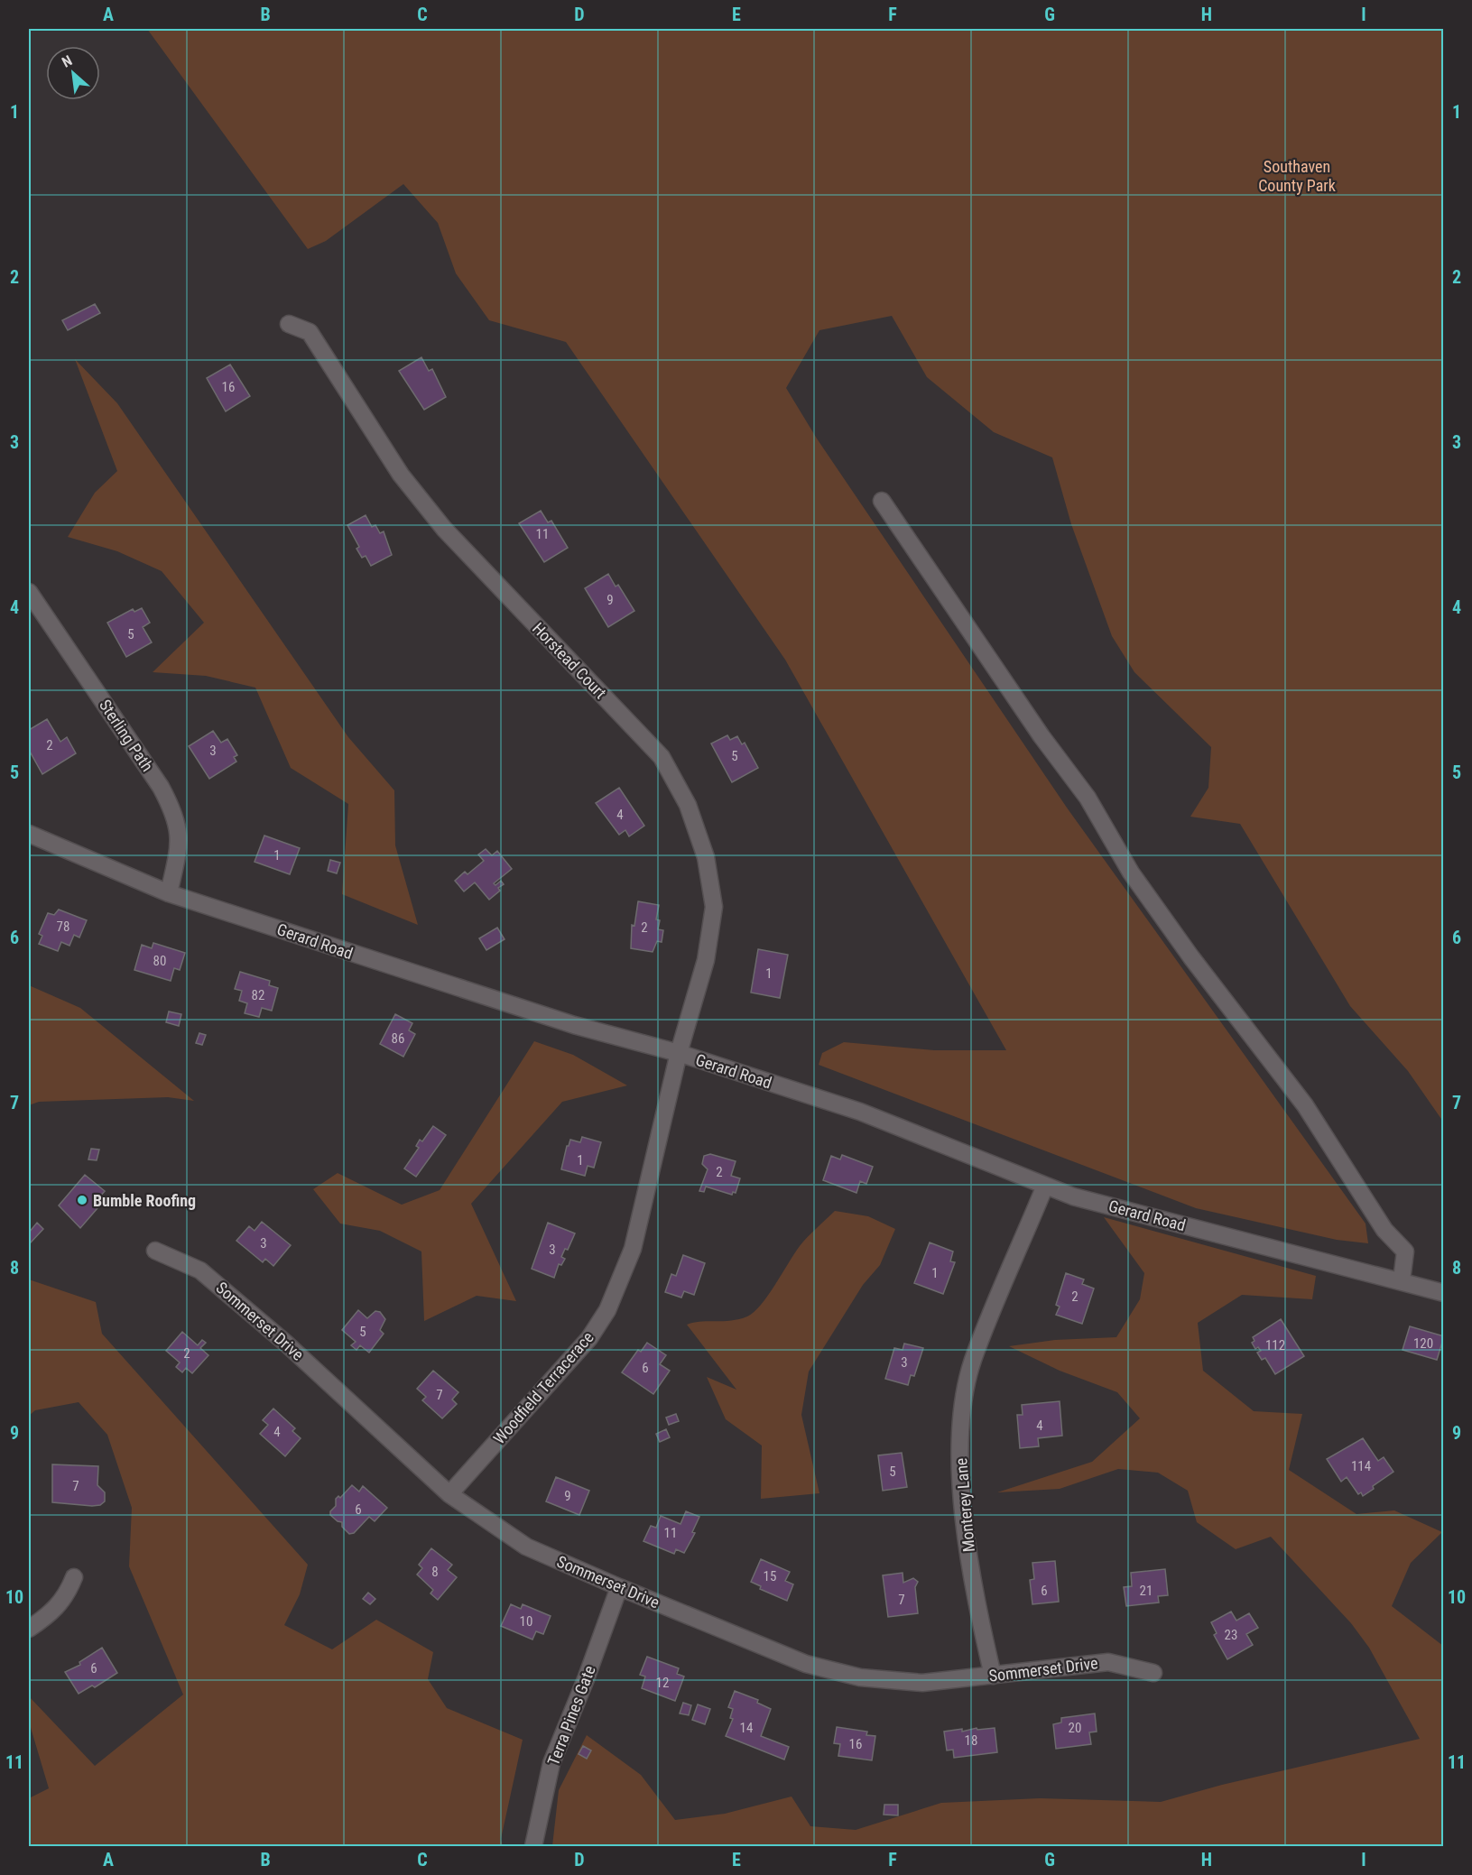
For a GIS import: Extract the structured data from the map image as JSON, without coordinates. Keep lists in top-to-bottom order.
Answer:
{
  "streets": {
    "street": [
      "Horstead Court",
      "Sterling Path",
      "Gerard Road",
      "Sommerset Drive",
      "Woodfield Terracerace",
      "Monterey Lane",
      "Terra Pines Gate"
    ]
  },
  "crossings": [
    ["Horstead Court", "Gerard Road"],
    ["Horstead Court", "Woodfield Terracerace"],
    ["Sterling Path", "Gerard Road"],
    ["Gerard Road", "Woodfield Terracerace"],
    ["Gerard Road", "Monterey Lane"],
    ["Sommerset Drive", "Woodfield Terracerace"],
    ["Sommerset Drive", "Monterey Lane"],
    ["Sommerset Drive", "Terra Pines Gate"]
  ],
  "parks": ["Southaven County Park"],
  "places": ["Bumble Roofing"],
  "house_numbers": [
    "16",
    "11",
    "9",
    "5",
    "2",
    "3",
    "5",
    "4",
    "1",
    "78",
    "2",
    "80",
    "1",
    "82",
    "86",
    "1",
    "2",
    "3",
    "3",
    "1",
    "2",
    "5",
    "120",
    "112",
    "2",
    "3",
    "6",
    "7",
    "4",
    "4",
    "114",
    "5",
    "7",
    "9",
    "6",
    "11",
    "8",
    "15",
    "6",
    "21",
    "7",
    "10",
    "23",
    "6",
    "12",
    "14",
    "20",
    "18",
    "16"
  ],
  "north": "top left",
  "grid": {
    "columns": [
      "A",
      "B",
      "C",
      "D",
      "E",
      "F",
      "G",
      "H",
      "I"
    ],
    "rows": [
      "1",
      "2",
      "3",
      "4",
      "5",
      "6",
      "7",
      "8",
      "9",
      "10",
      "11"
    ]
  }
}
